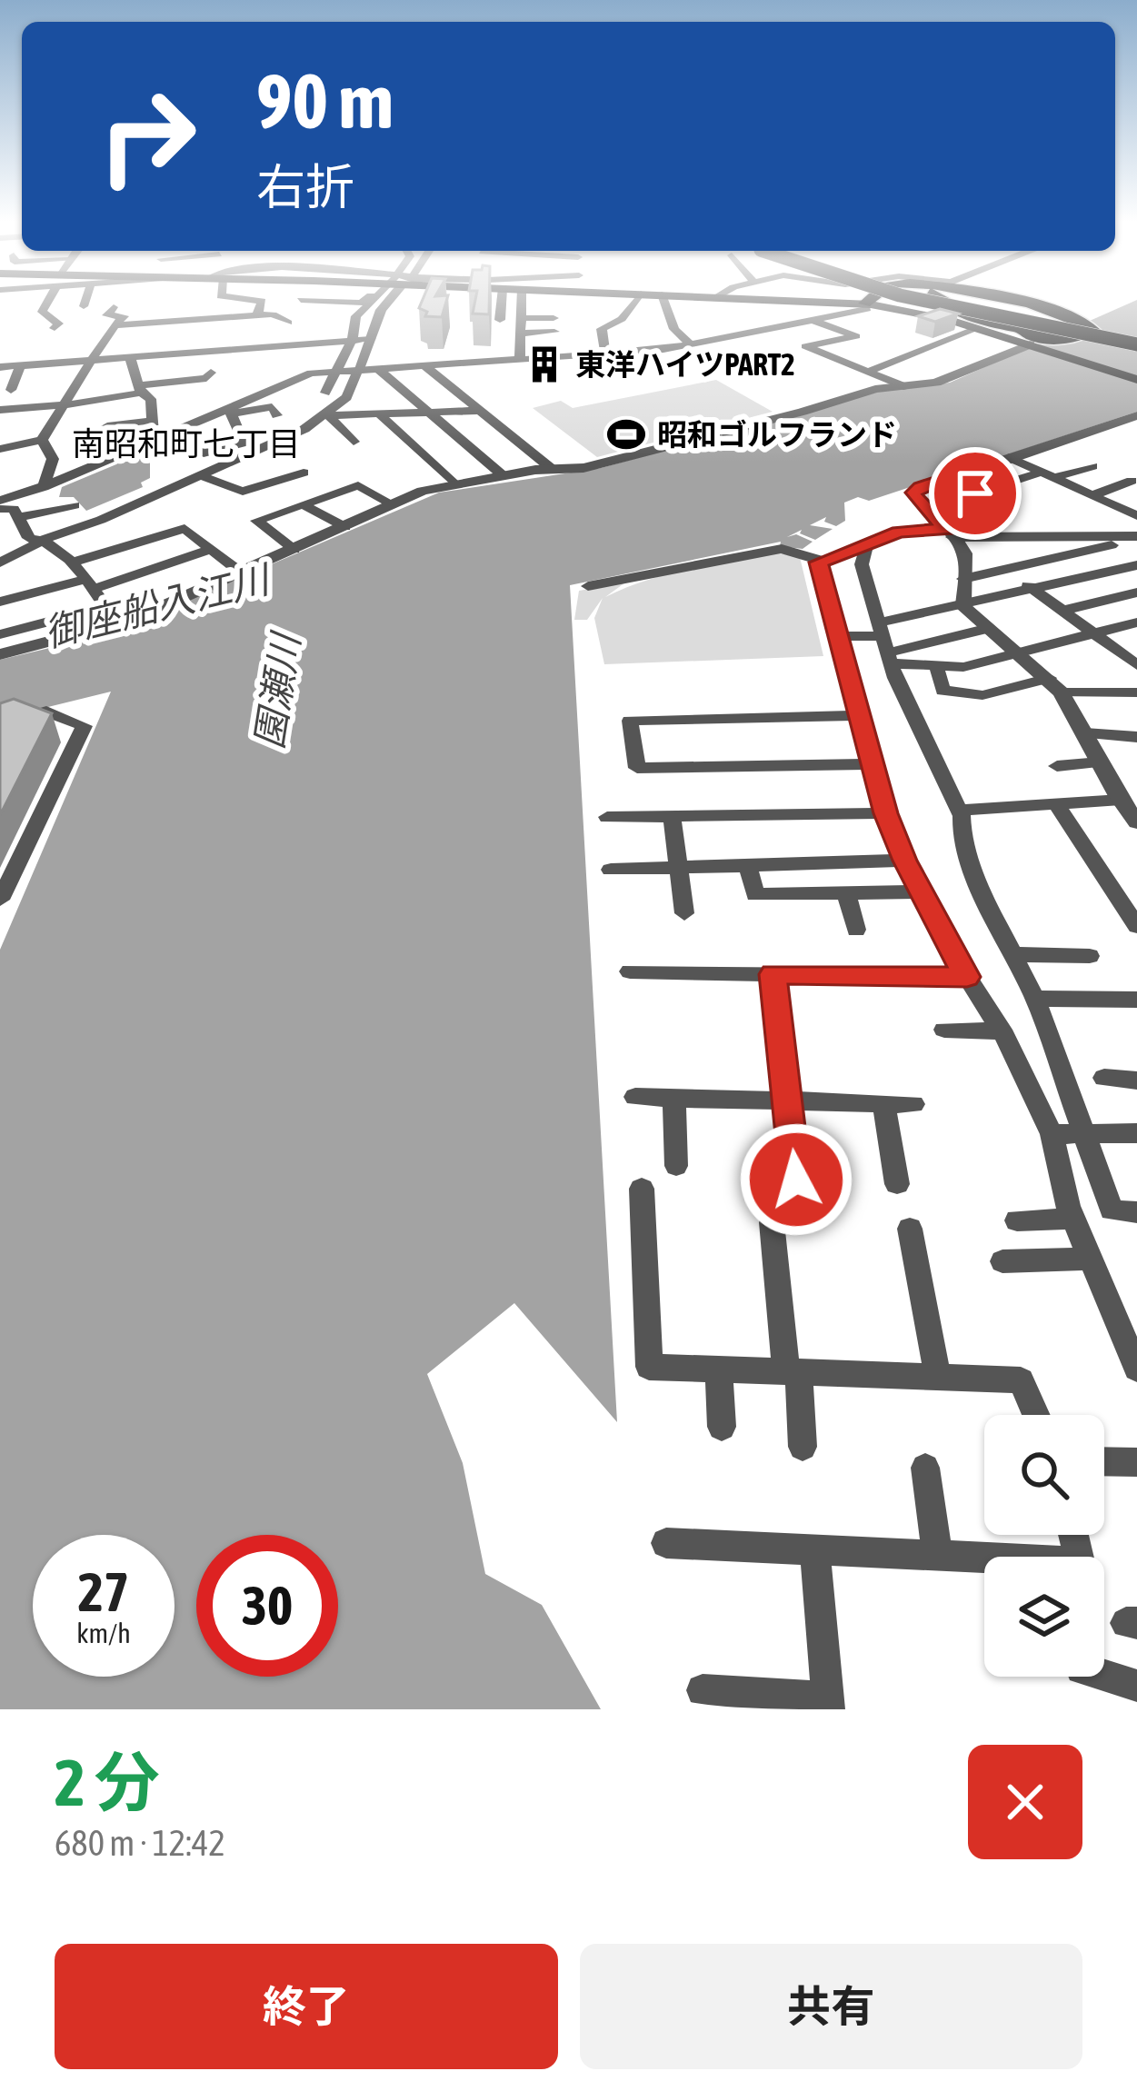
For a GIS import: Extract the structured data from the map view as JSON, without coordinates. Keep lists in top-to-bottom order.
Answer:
{
  "districts": ["南昭和町七丁目"],
  "water": ["御座船入江川", "園瀬川"],
  "places": {
    "building": ["東洋ハイツPART2"],
    "sports": ["昭和ゴルフランド"]
  },
  "page": {
    "turn": ["90 m", "右折"],
    "speed": "27 km/h",
    "limit": "30",
    "heading": ["2 分", "680 m · 12:42"],
    "buttons": ["終了", "共有"]
  }
}
